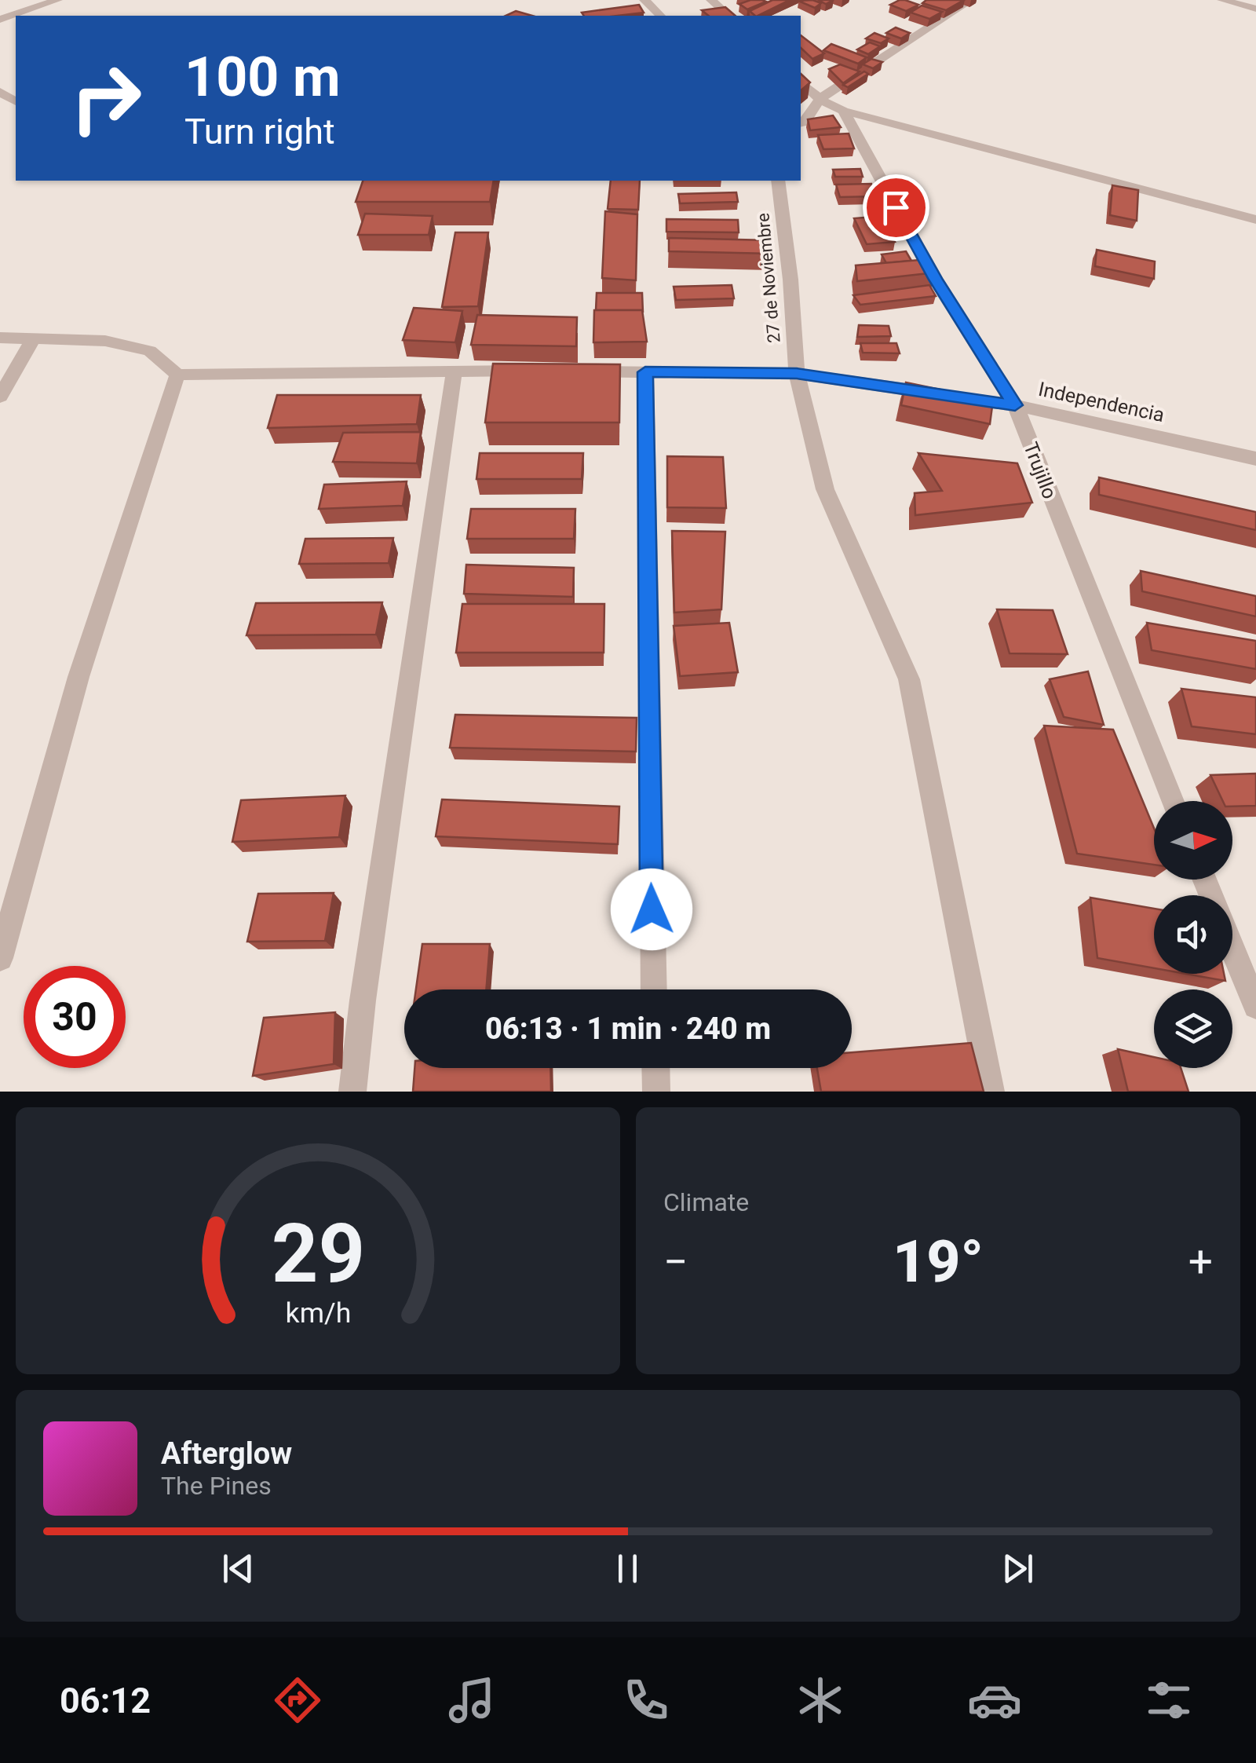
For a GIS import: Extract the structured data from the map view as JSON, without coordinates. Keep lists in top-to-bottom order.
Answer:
{
  "streets": {
    "street": ["27 de Noviembre", "Independencia", "Trujillo"]
  },
  "crossings": [
    ["27 de Noviembre", "Independencia"],
    ["Independencia", "Trujillo"]
  ],
  "north": "right",
  "page": {
    "turn": ["100 m", "Turn right"],
    "limit": "30",
    "trip": "06:13 · 1 min · 240 m",
    "tile": "Climate",
    "heat": ["−", "19°", "+"],
    "song": ["Afterglow", "The Pines"],
    "tabs": "06:12",
    "gauge": ["29", "km/h"]
  }
}
